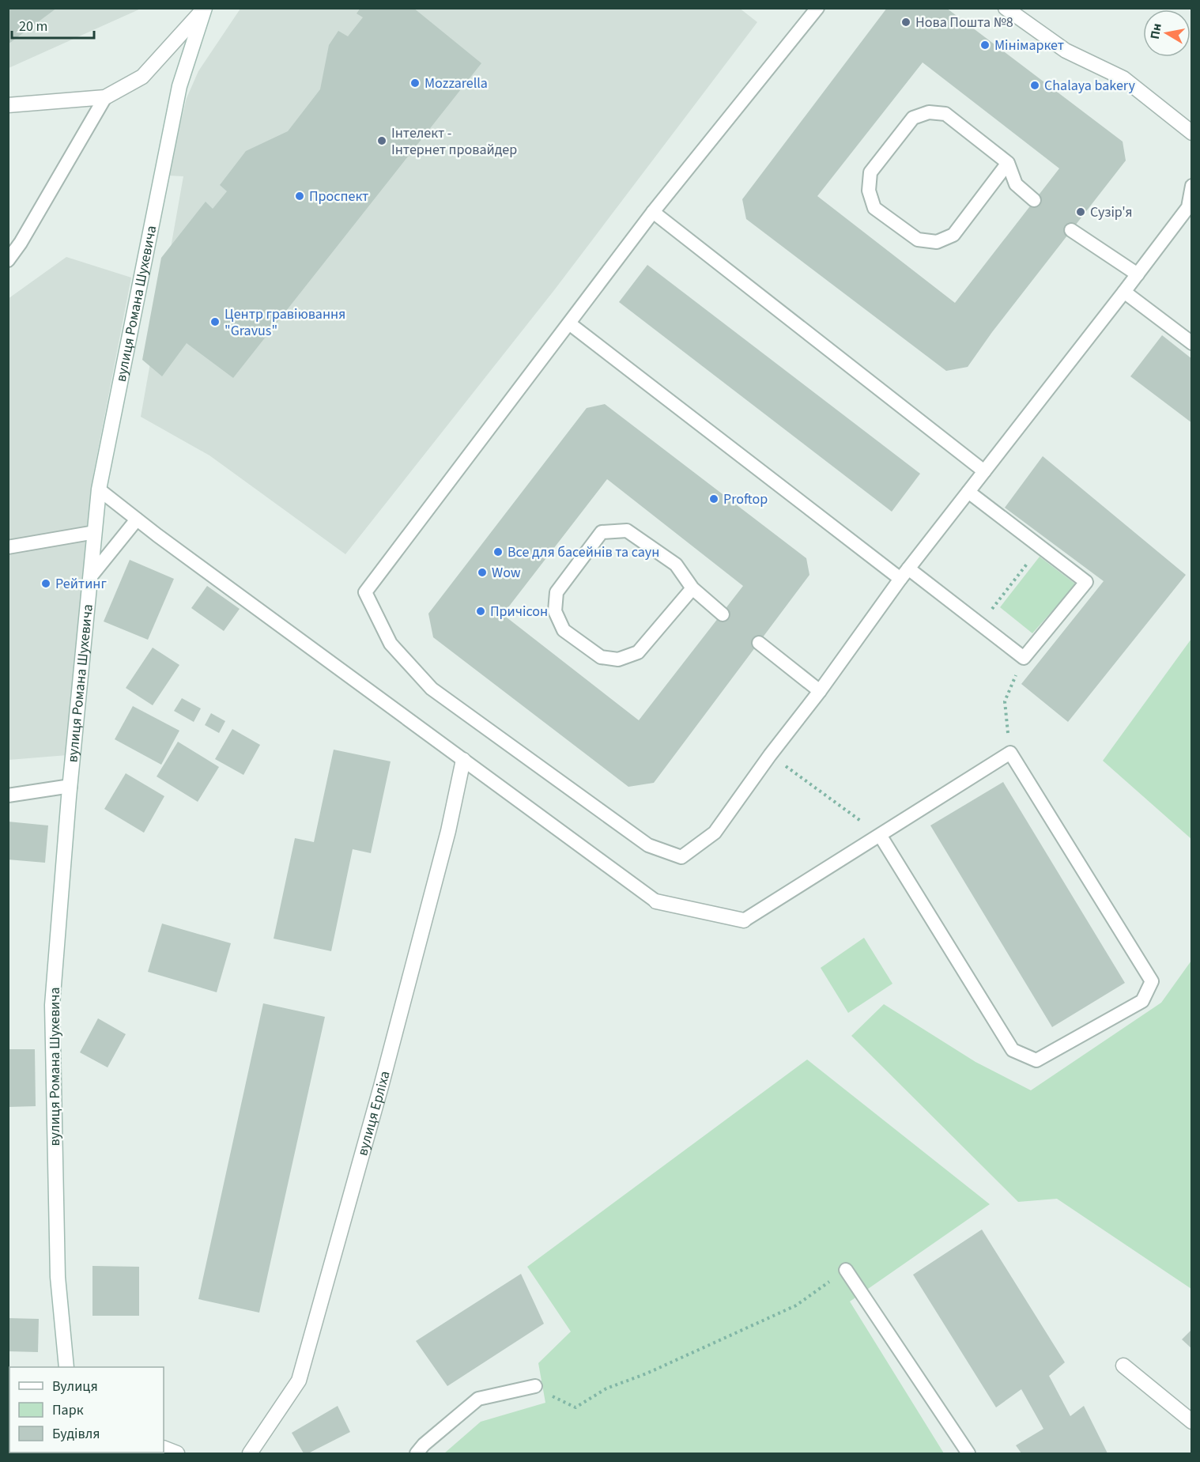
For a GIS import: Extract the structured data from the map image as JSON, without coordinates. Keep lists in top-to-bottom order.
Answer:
{
  "streets": {
    "street": ["вулиця Романа Шухевича", "вулиця Ерліха"]
  },
  "places": [
    "Нова Пошта №8",
    "Мінімаркет",
    "Mozzarella",
    "Chalaya bakery",
    "Інтелект - Інтернет провайдер",
    "Проспект",
    "Сузір'я",
    "Центр гравіювання \"Gravus\"",
    "Proftop",
    "Все для басейнів та саун",
    "Wow",
    "Рейтинг",
    "Причісон"
  ],
  "legend": ["Вулиця", "Парк", "Будівля"],
  "scale_bar": "20 m",
  "north": "left"
}
